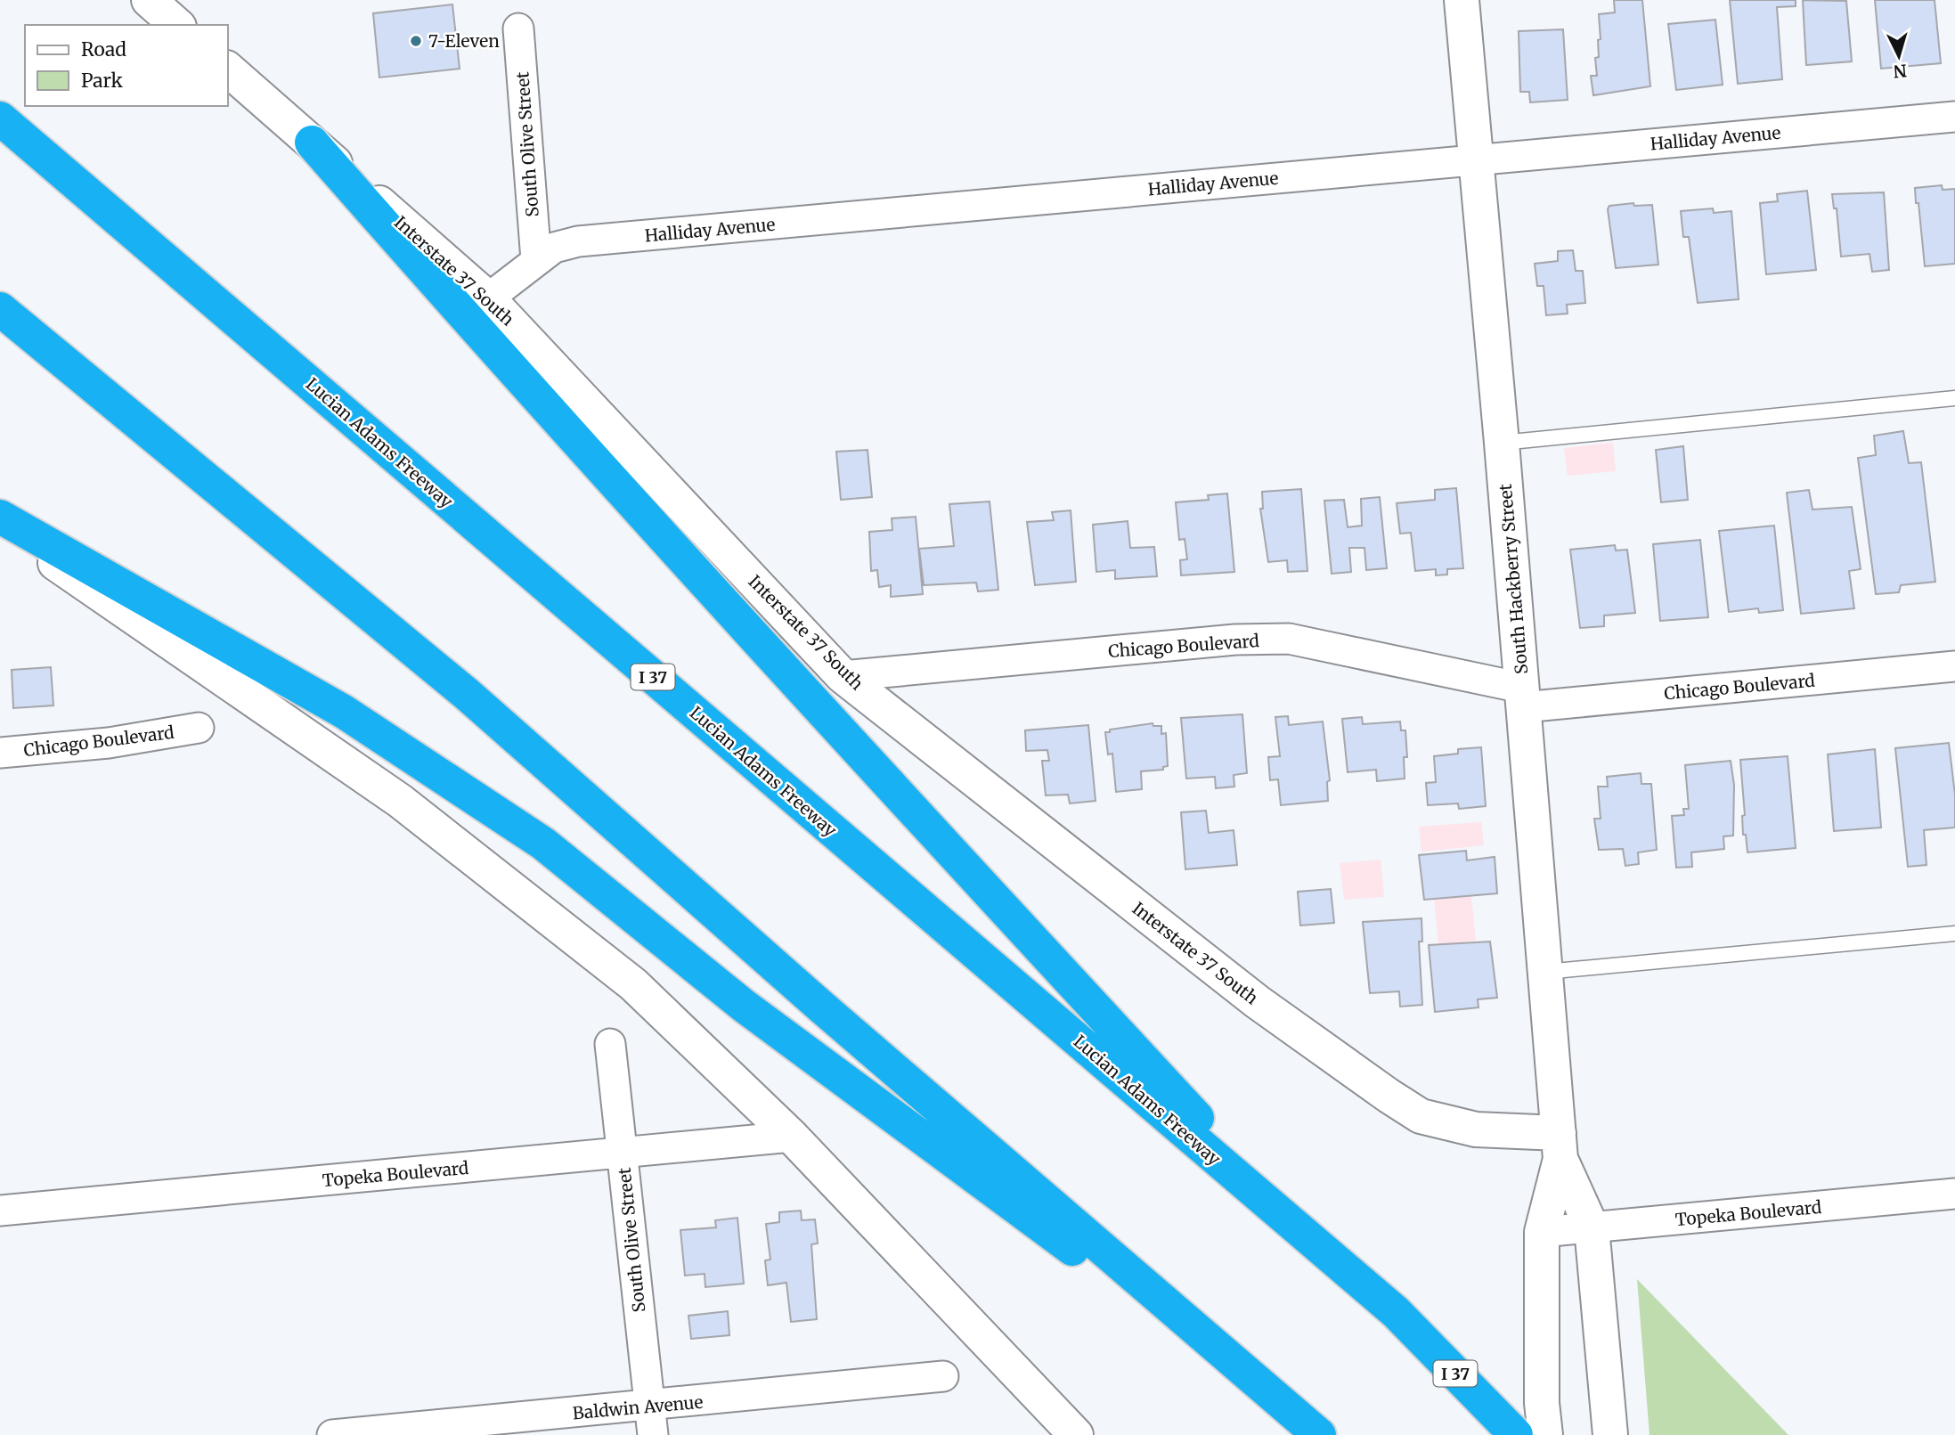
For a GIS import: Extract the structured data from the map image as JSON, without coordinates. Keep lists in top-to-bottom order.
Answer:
{
  "streets": {
    "highway": ["Lucian Adams Freeway", "I 37"],
    "main road": ["Interstate 37 South", "South Hackberry Street"],
    "street": [
      "Halliday Avenue",
      "South Olive Street",
      "Chicago Boulevard",
      "Topeka Boulevard",
      "Baldwin Avenue"
    ]
  },
  "crossings": [
    ["Halliday Avenue", "South Olive Street"],
    ["Halliday Avenue", "Interstate 37 South"],
    ["Halliday Avenue", "South Hackberry Street"],
    ["South Olive Street", "Topeka Boulevard"],
    ["South Olive Street", "Baldwin Avenue"],
    ["Interstate 37 South", "South Hackberry Street"],
    ["Interstate 37 South", "Chicago Boulevard"],
    ["South Hackberry Street", "Chicago Boulevard"],
    ["South Hackberry Street", "Topeka Boulevard"]
  ],
  "places": ["7-Eleven"],
  "legend": ["Road", "Park"],
  "north": "bottom"
}
